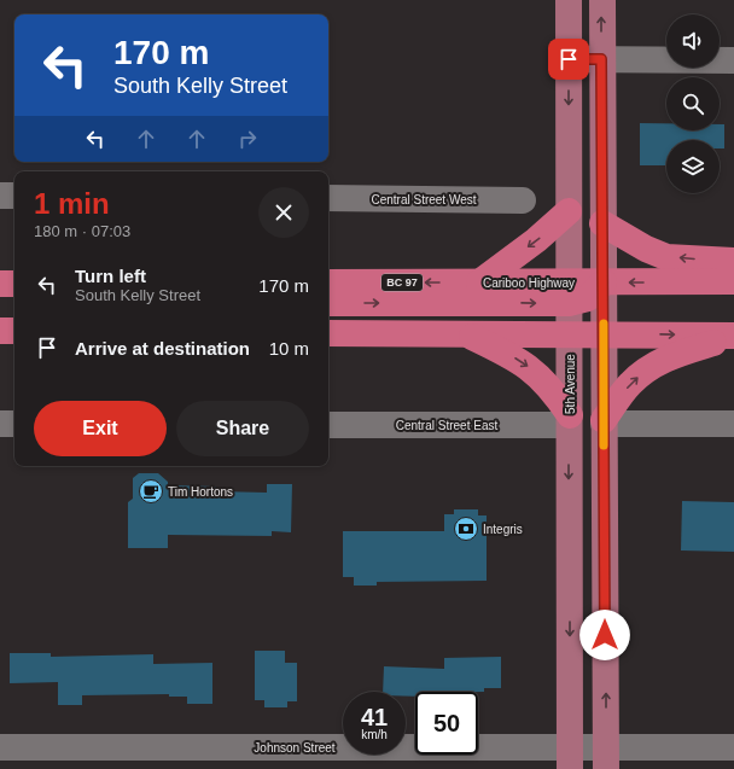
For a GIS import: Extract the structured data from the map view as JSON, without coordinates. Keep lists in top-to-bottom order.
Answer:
{
  "streets": {
    "highway": ["BC 97", "Cariboo Highway"],
    "main road": ["5th Avenue"],
    "street": ["Central Street West", "Central Street East", "Johnson Street"]
  },
  "crossings": [
    ["Cariboo Highway", "5th Avenue"],
    ["5th Avenue", "Central Street East"],
    ["5th Avenue", "Johnson Street"]
  ],
  "places": {
    "cafe": ["Tim Hortons"],
    "bank": ["Integris"]
  },
  "page": {
    "turn": ["170 m", "South Kelly Street"],
    "heading": ["1 min", "180 m · 07:03"],
    "list": [
      {
        "name": "Turn left",
        "note": "South Kelly Street",
        "value": "170 m"
      },
      {
        "name": "Arrive at destination",
        "value": "10 m"
      }
    ],
    "buttons": ["Exit", "Share"],
    "speed": "41 km/h",
    "limit": "50"
  }
}
